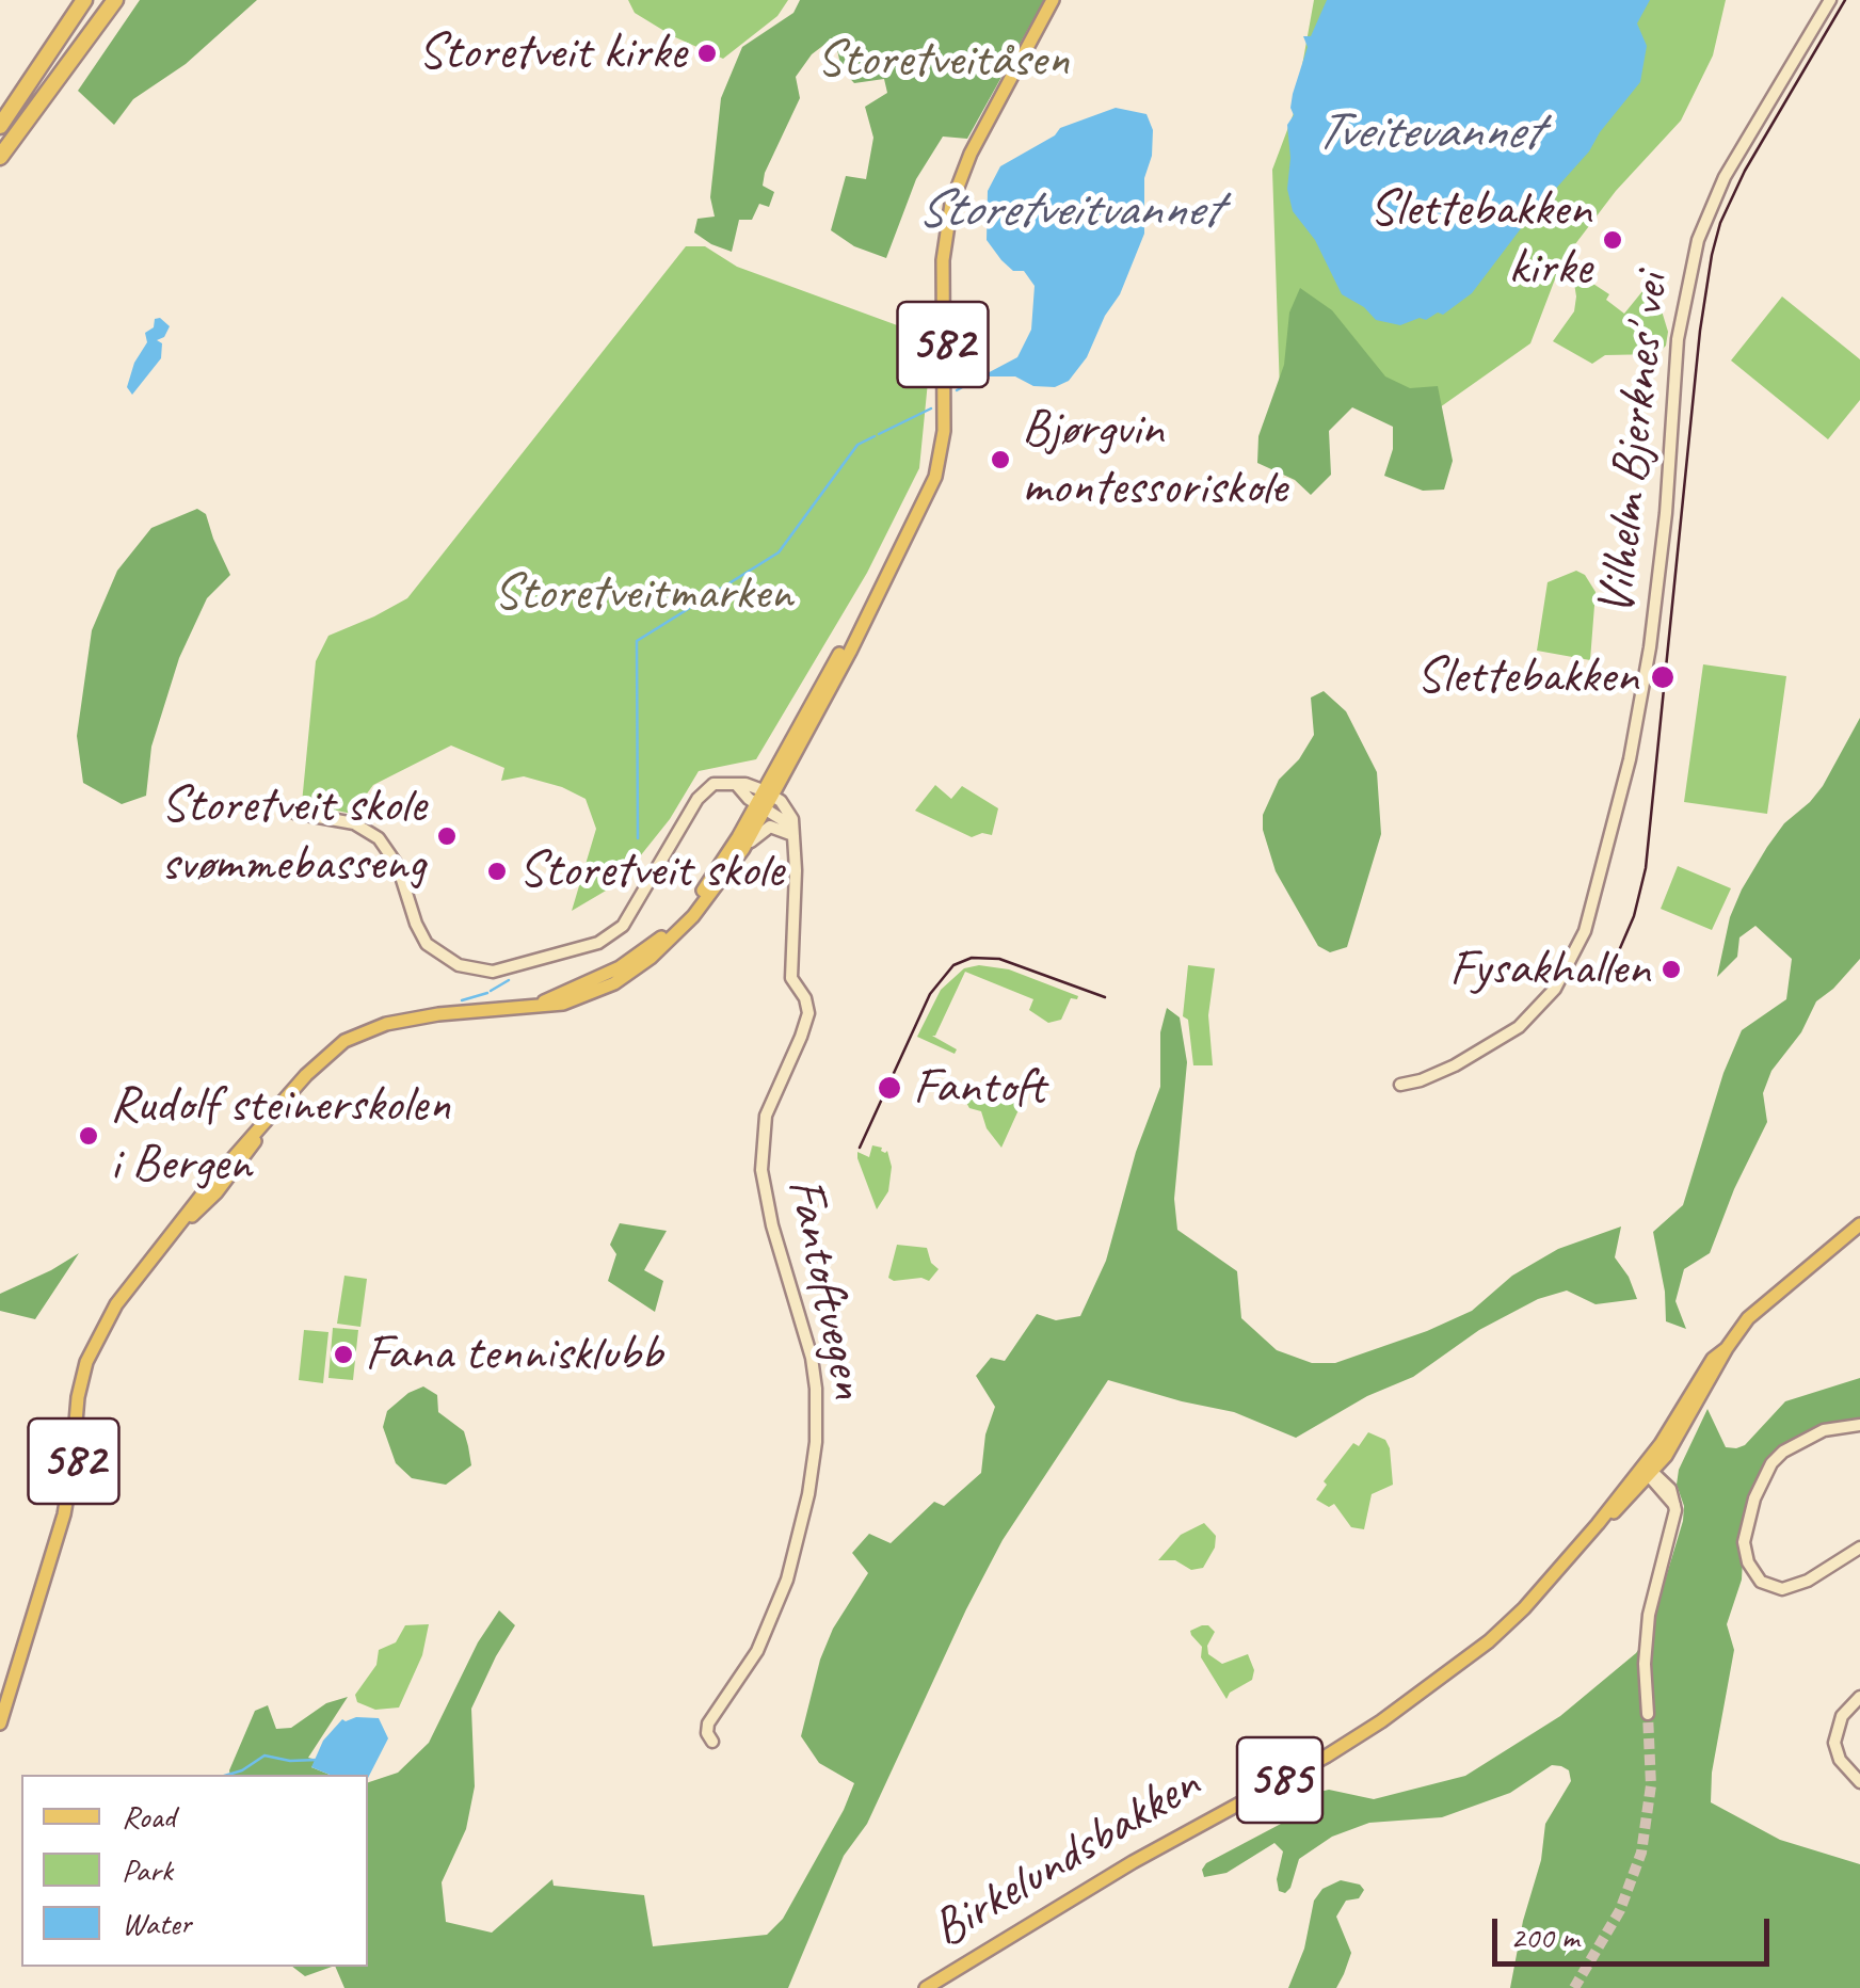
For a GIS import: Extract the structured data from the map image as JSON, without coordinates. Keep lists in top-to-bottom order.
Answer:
{
  "streets": {
    "main road": ["582", "585", "Birkelundsbakken"],
    "street": ["Vilhelm Bjerknes' vei", "Fantoftvegen"]
  },
  "crossings": [
    ["585", "Birkelundsbakken"]
  ],
  "water": ["Tveitevannet", "Storetveitvannet"],
  "parks": ["Storetveitåsen", "Storetveitmarken"],
  "places": [
    "Storetveit kirke",
    "Slettebakken kirke",
    "Bjørgvin montessoriskole",
    "Slettebakken",
    "Storetveit skole svømmebasseng",
    "Storetveit skole",
    "Fysakhallen",
    "Fantoft",
    "Rudolf steinerskolen i Bergen",
    "Fana tennisklubb"
  ],
  "legend": ["Road", "Park", "Water"],
  "scale_bar": "200 m"
}
